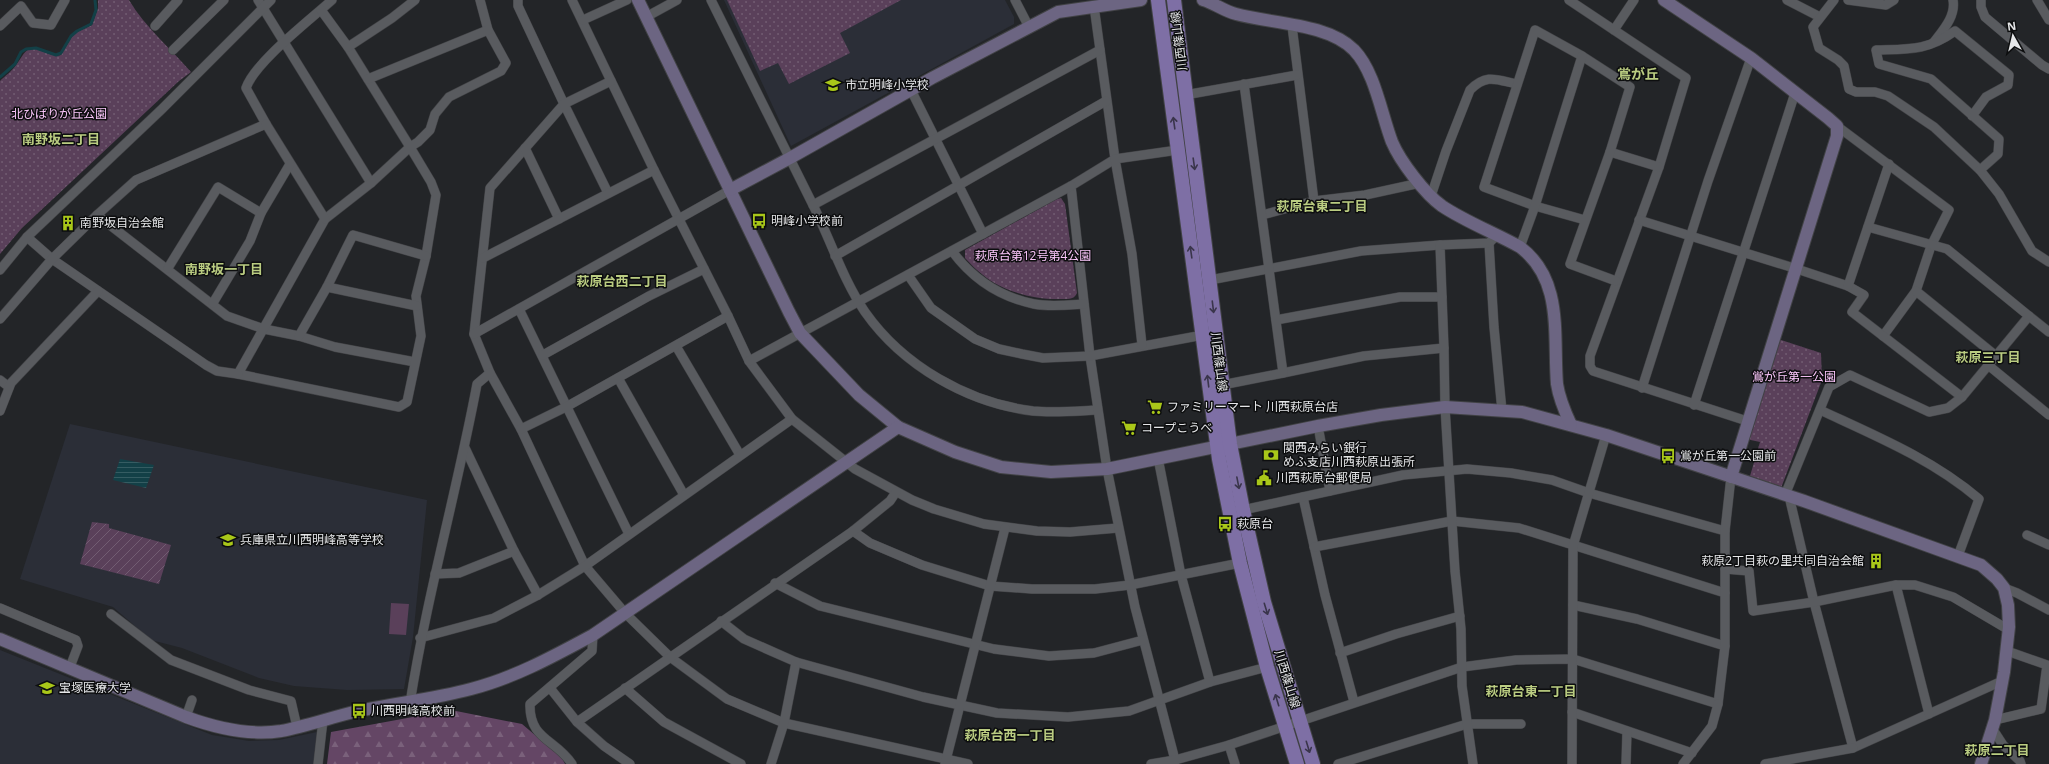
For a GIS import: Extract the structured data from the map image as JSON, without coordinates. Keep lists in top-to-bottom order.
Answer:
{
  "streets": {
    "main road": ["川西篠山線"]
  },
  "districts": [
    "鴬が丘",
    "南野坂二丁目",
    "萩原台東二丁目",
    "南野坂一丁目",
    "萩原台西二丁目",
    "萩原三丁目",
    "萩原台東一丁目",
    "萩原台西一丁目",
    "萩原二丁目"
  ],
  "parks": ["北ひばりが丘公園", "萩原台第12号第4公園", "鴬が丘第一公園"],
  "places": {
    "school or university": ["市立明峰小学校", "兵庫県立川西明峰高等学校", "宝塚医療大学"],
    "bus stop": [
      "明峰小学校前",
      "鴬が丘第一公園前",
      "萩原台",
      "川西明峰高校前"
    ],
    "building": ["南野坂自治会館", "萩原2丁目萩の里共同自治会館"],
    "supermarket": ["ファミリーマート 川西萩原台店", "コープこうべ"],
    "bank": ["関西みらい銀行 めふ支店川西萩原出張所"],
    "public building": ["川西萩原台郵便局"]
  },
  "north": "top"
}
